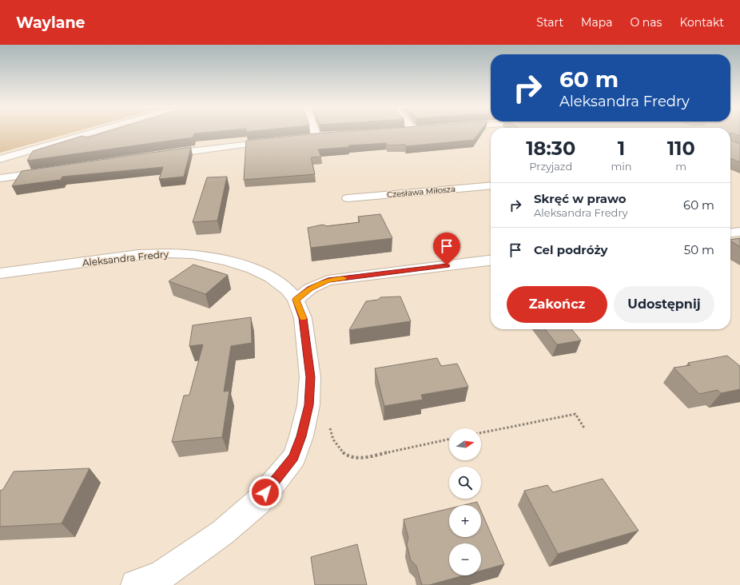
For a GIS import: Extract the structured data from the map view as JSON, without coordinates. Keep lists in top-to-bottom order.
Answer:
{
  "streets": {
    "street": ["Czesława Miłosza", "Aleksandra Fredry"]
  },
  "north": "right",
  "page": {
    "header": "Waylane",
    "nav": [
      "Start",
      "Mapa",
      "O nas",
      "Kontakt"
    ],
    "turn": ["60 m", "Aleksandra Fredry"],
    "eta": [
      "18:30",
      "Przyjazd",
      "1",
      "min",
      "110",
      "m"
    ],
    "list": [
      {
        "name": "Skręć w prawo",
        "note": "Aleksandra Fredry",
        "value": "60 m"
      },
      {
        "name": "Cel podróży",
        "value": "50 m"
      }
    ],
    "buttons": ["Zakończ", "Udostępnij"],
    "map_buttons": ["+", "−"]
  }
}
